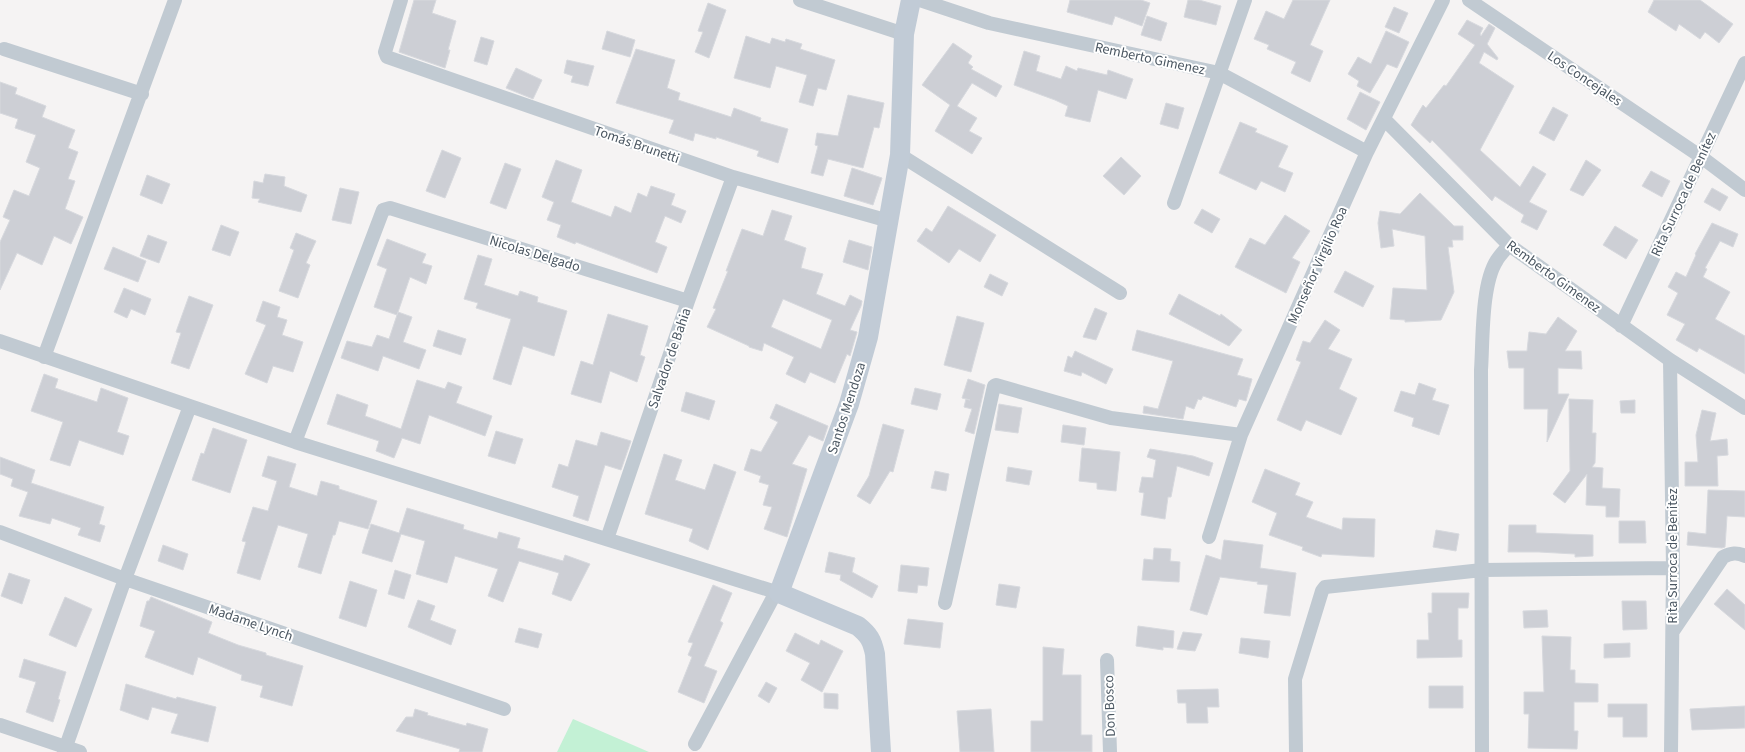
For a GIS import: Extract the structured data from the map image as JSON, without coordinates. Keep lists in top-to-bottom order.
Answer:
{
  "streets": {
    "street": [
      "Remberto Gimenez",
      "Los Concejales",
      "Tomás Brunetti",
      "Rita Surroca de Benítez",
      "Nicolas Delgado",
      "Monseñor Virgilio Roa",
      "Salvador de Bahia",
      "Santos Mendoza",
      "Rita Surroca de Benitez",
      "Madame Lynch",
      "Don Bosco"
    ]
  },
  "crossings": [
    ["Remberto Gimenez", "Rita Surroca de Benítez"],
    ["Remberto Gimenez", "Monseñor Virgilio Roa"],
    ["Remberto Gimenez", "Rita Surroca de Benitez"],
    ["Los Concejales", "Rita Surroca de Benítez"],
    ["Tomás Brunetti", "Salvador de Bahia"],
    ["Tomás Brunetti", "Santos Mendoza"],
    ["Nicolas Delgado", "Salvador de Bahia"]
  ]
}
